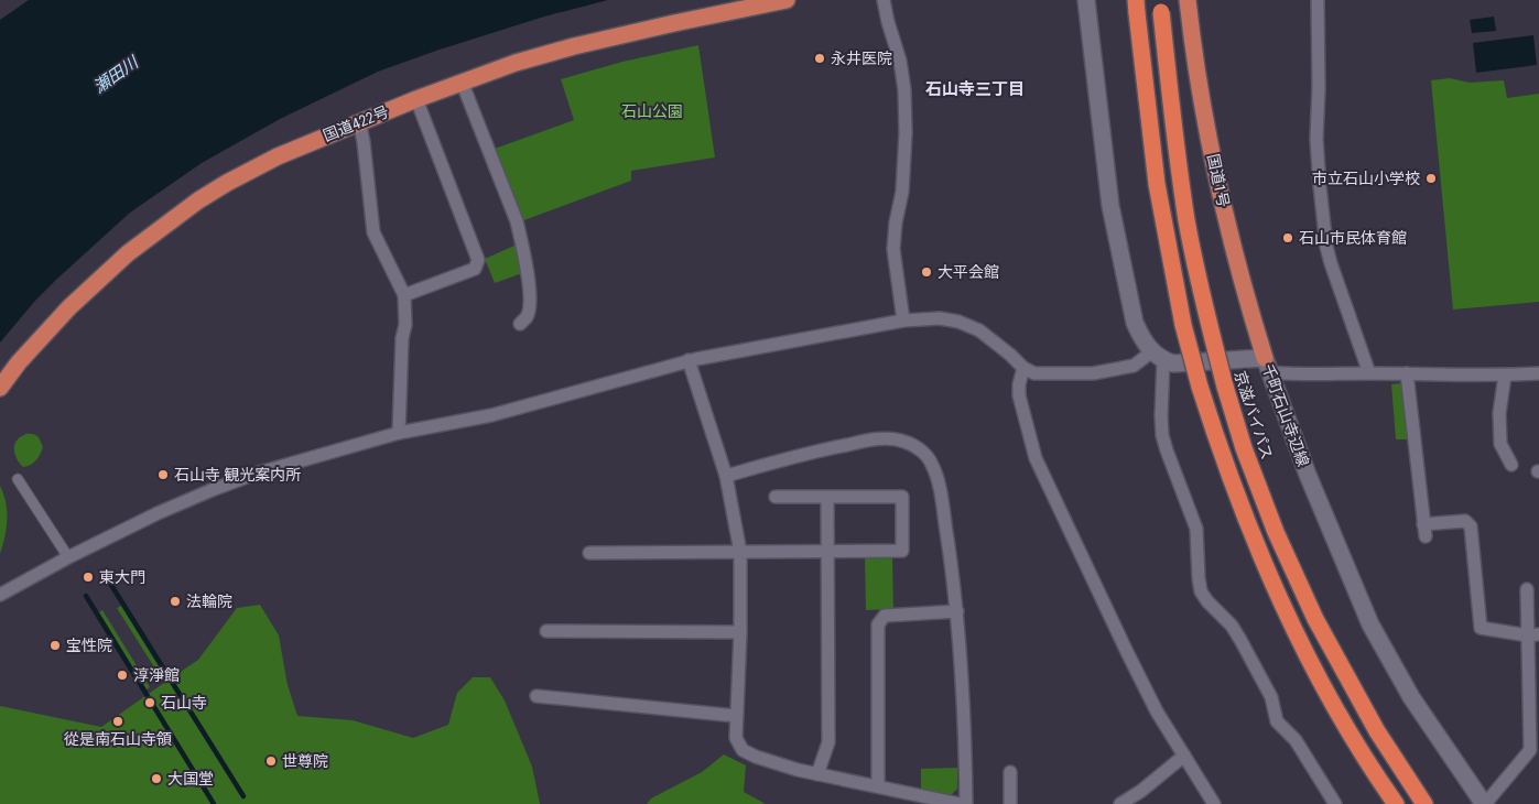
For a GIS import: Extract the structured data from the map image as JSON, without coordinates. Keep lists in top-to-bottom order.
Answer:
{
  "streets": {
    "highway": ["国道422号", "国道1号", "京滋バイパス"],
    "main road": ["千町石山寺辺線"]
  },
  "crossings": [
    ["国道1号", "千町石山寺辺線"]
  ],
  "districts": ["石山寺三丁目"],
  "water": ["瀬田川"],
  "parks": ["石山公園"],
  "places": [
    "永井医院",
    "市立石山小学校",
    "石山市民体育館",
    "大平会館",
    "石山寺 観光案内所",
    "東大門",
    "法輪院",
    "宝性院",
    "淳淨館",
    "石山寺",
    "從是南石山寺領",
    "世尊院",
    "大国堂"
  ]
}
